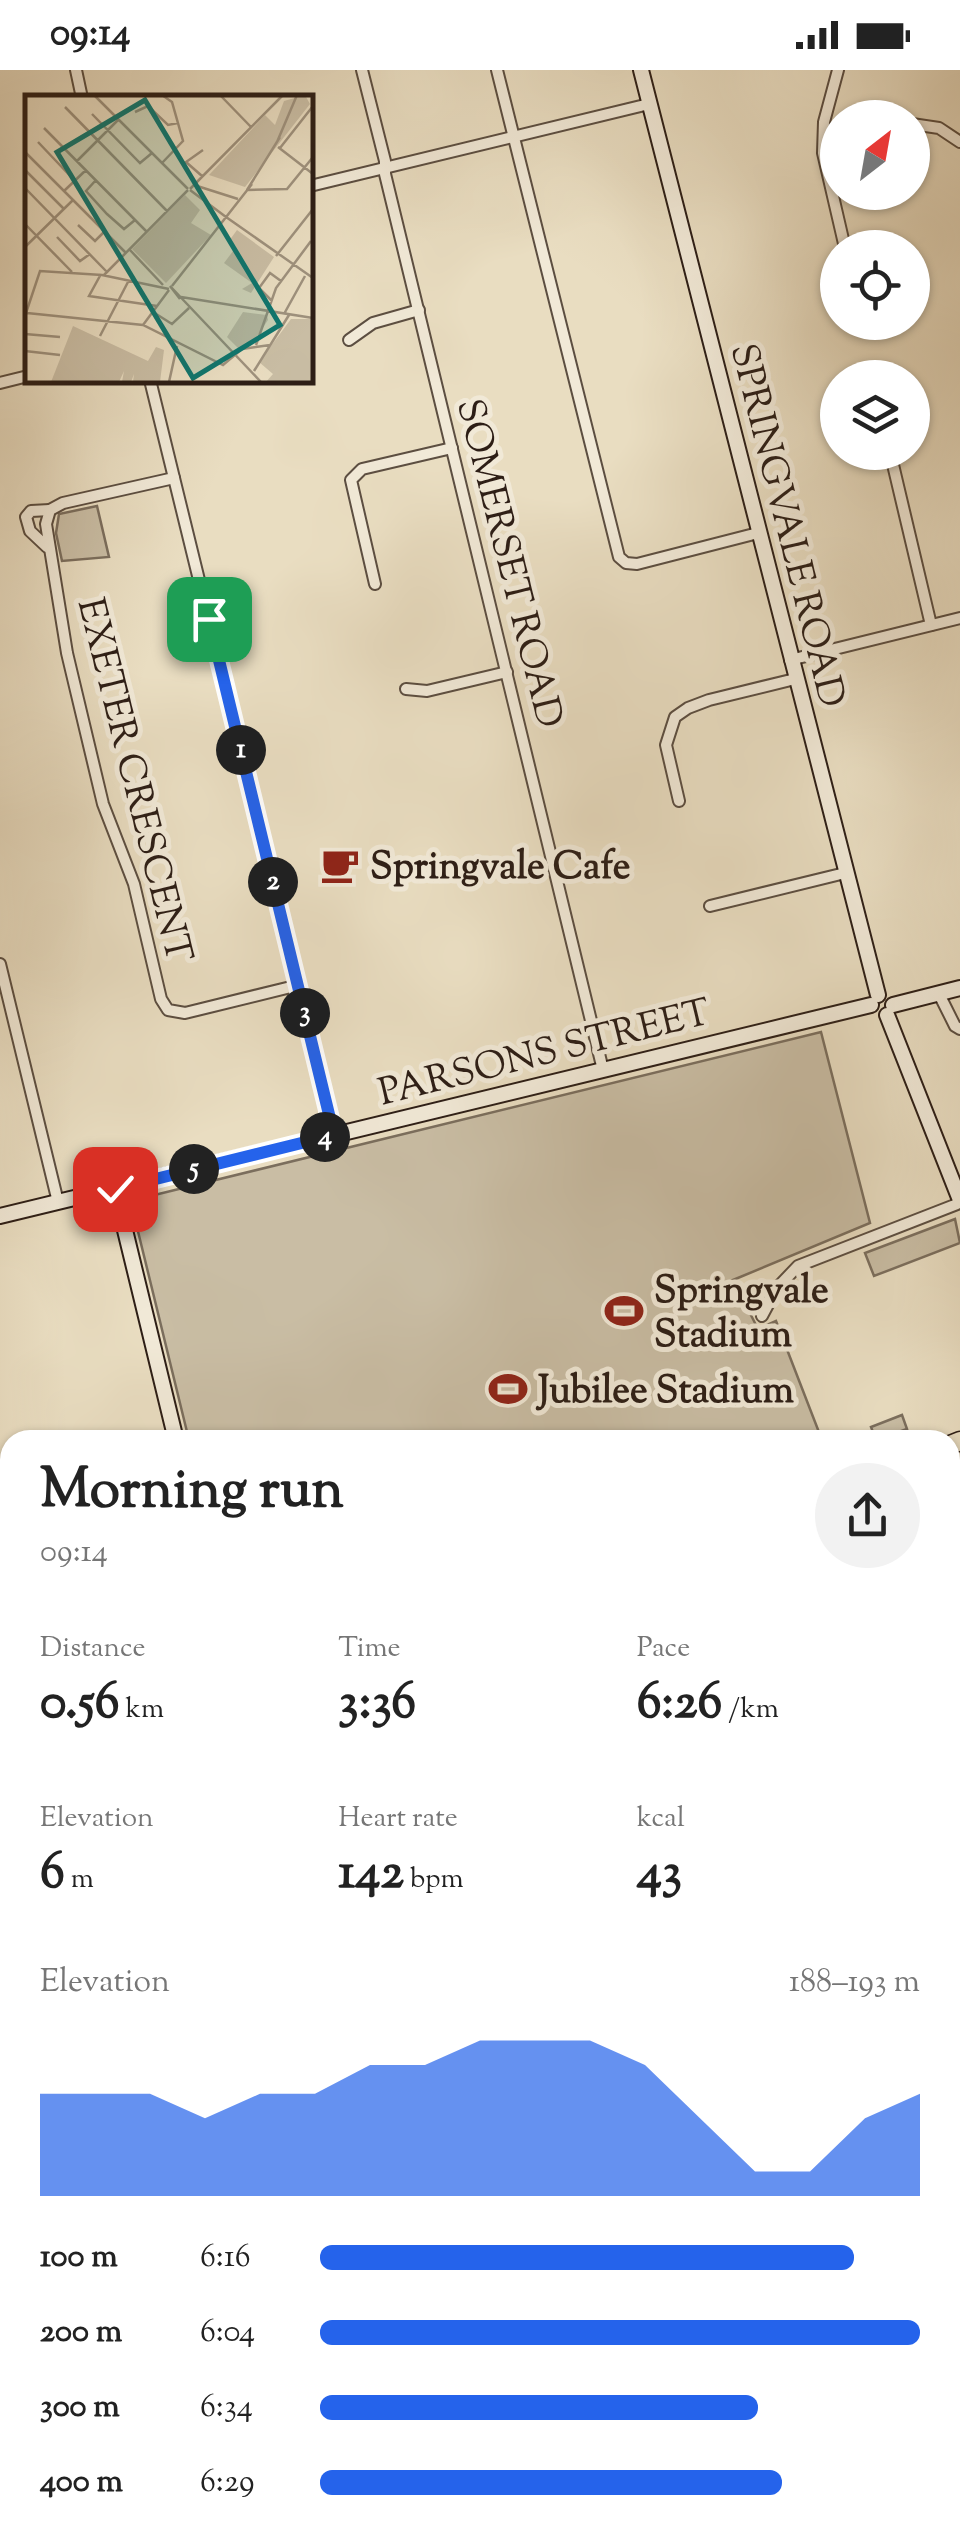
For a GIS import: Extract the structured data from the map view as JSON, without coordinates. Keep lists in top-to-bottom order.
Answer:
{
  "streets": {
    "street": [
      "SPRINGVALE ROAD",
      "SOMERSET ROAD",
      "EXETER CRESCENT",
      "PARSONS STREET"
    ]
  },
  "crossings": [
    ["SPRINGVALE ROAD", "PARSONS STREET"],
    ["SOMERSET ROAD", "PARSONS STREET"]
  ],
  "places": {
    "cafe": ["Springvale Cafe"],
    "sports": ["Springvale Stadium", "Jubilee Stadium"]
  },
  "north": "top right",
  "page": {
    "status": "09:14",
    "pins": [
      "1",
      "2",
      "3",
      "4",
      "5"
    ],
    "heading": ["Morning run", "09:14"],
    "stats": [
      ["Distance", "0.56 km"],
      ["Time", "3:36"],
      ["Pace", "6:26 /km"],
      ["Elevation", "6 m"],
      ["Heart rate", "142 bpm"],
      ["kcal", "43"]
    ],
    "chart": ["Elevation", "188–193 m"],
    "list": [
      {
        "name": "100 m",
        "note": "6:16"
      },
      {
        "name": "200 m",
        "note": "6:04"
      },
      {
        "name": "300 m",
        "note": "6:34"
      },
      {
        "name": "400 m",
        "note": "6:29"
      }
    ]
  }
}
